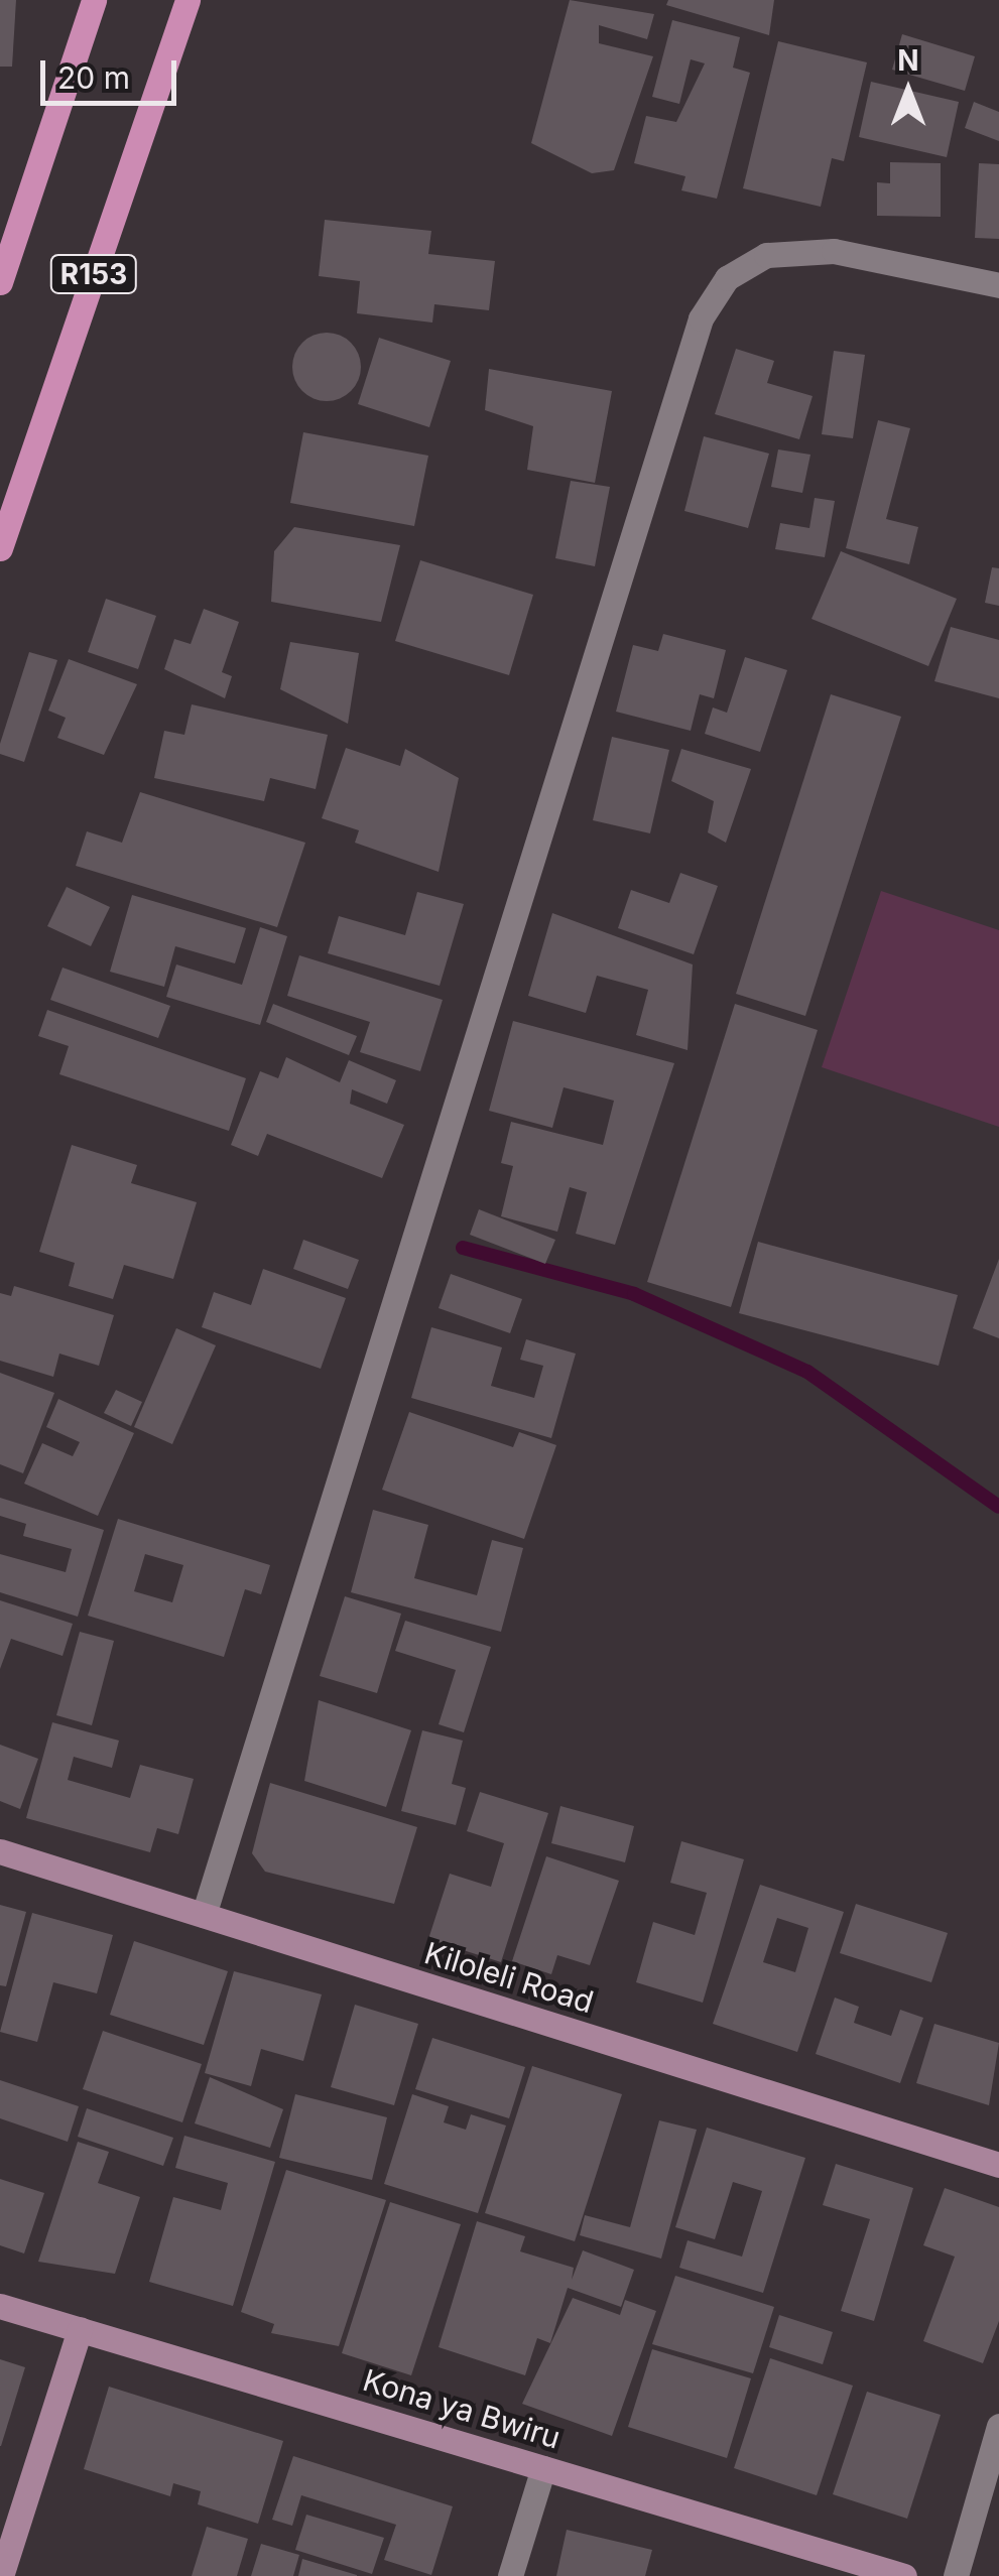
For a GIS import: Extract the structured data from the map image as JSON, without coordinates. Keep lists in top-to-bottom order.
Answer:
{
  "streets": {
    "main road": ["R153"],
    "street": ["Kiloleli Road", "Kona ya Bwiru"]
  },
  "scale_bar": "20 m",
  "north": "top"
}
